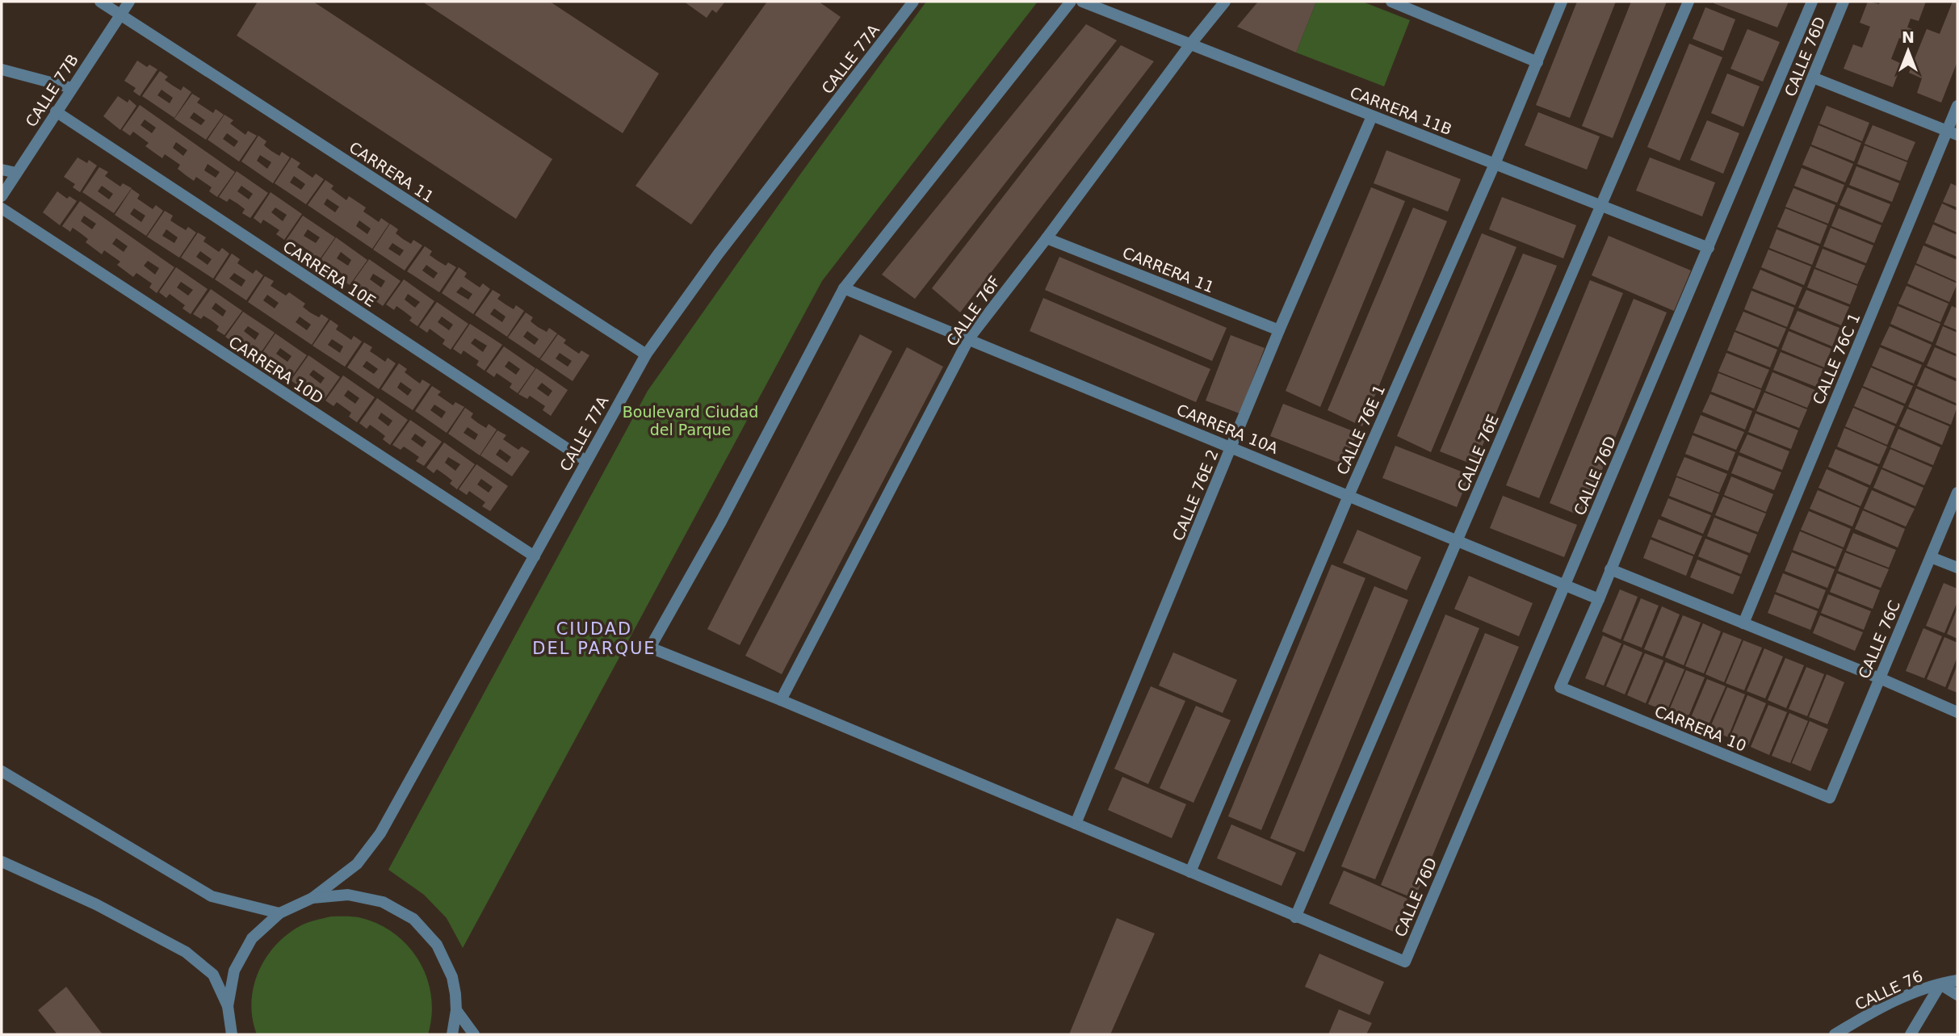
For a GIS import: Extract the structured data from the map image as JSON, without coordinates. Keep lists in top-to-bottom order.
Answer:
{
  "streets": {
    "street": [
      "CALLE 76D",
      "CALLE 77A",
      "CALLE 77B",
      "CARRERA 11B",
      "CARRERA 11",
      "CARRERA 10E",
      "CALLE 76F",
      "CALLE 76C 1",
      "CARRERA 10D",
      "CARRERA 10A",
      "CALLE 76E 1",
      "CALLE 76E",
      "CALLE 76E 2",
      "CALLE 76C",
      "CARRERA 10",
      "CALLE 76"
    ]
  },
  "crossings": [
    ["CALLE 76D", "CARRERA 11B"],
    ["CALLE 76D", "CARRERA 10A"],
    ["CALLE 76D", "CALLE 76E"],
    ["CALLE 76D", "CARRERA 10"],
    ["CALLE 77A", "CARRERA 11"],
    ["CALLE 77A", "CARRERA 10E"],
    ["CALLE 77A", "CARRERA 10D"],
    ["CALLE 77B", "CARRERA 11"],
    ["CALLE 77B", "CARRERA 10E"],
    ["CARRERA 11B", "CALLE 76F"],
    ["CARRERA 11B", "CALLE 76E 1"],
    ["CARRERA 11B", "CALLE 76E"],
    ["CARRERA 11B", "CALLE 76E 2"],
    ["CARRERA 11", "CALLE 76F"],
    ["CARRERA 11", "CALLE 76E 2"],
    ["CALLE 76F", "CARRERA 10A"],
    ["CARRERA 10A", "CALLE 76E 1"],
    ["CARRERA 10A", "CALLE 76E"],
    ["CARRERA 10A", "CALLE 76E 2"],
    ["CALLE 76C", "CARRERA 10"]
  ],
  "districts": ["CIUDAD DEL PARQUE"],
  "parks": ["Boulevard Ciudad del Parque"],
  "north": "top"
}
